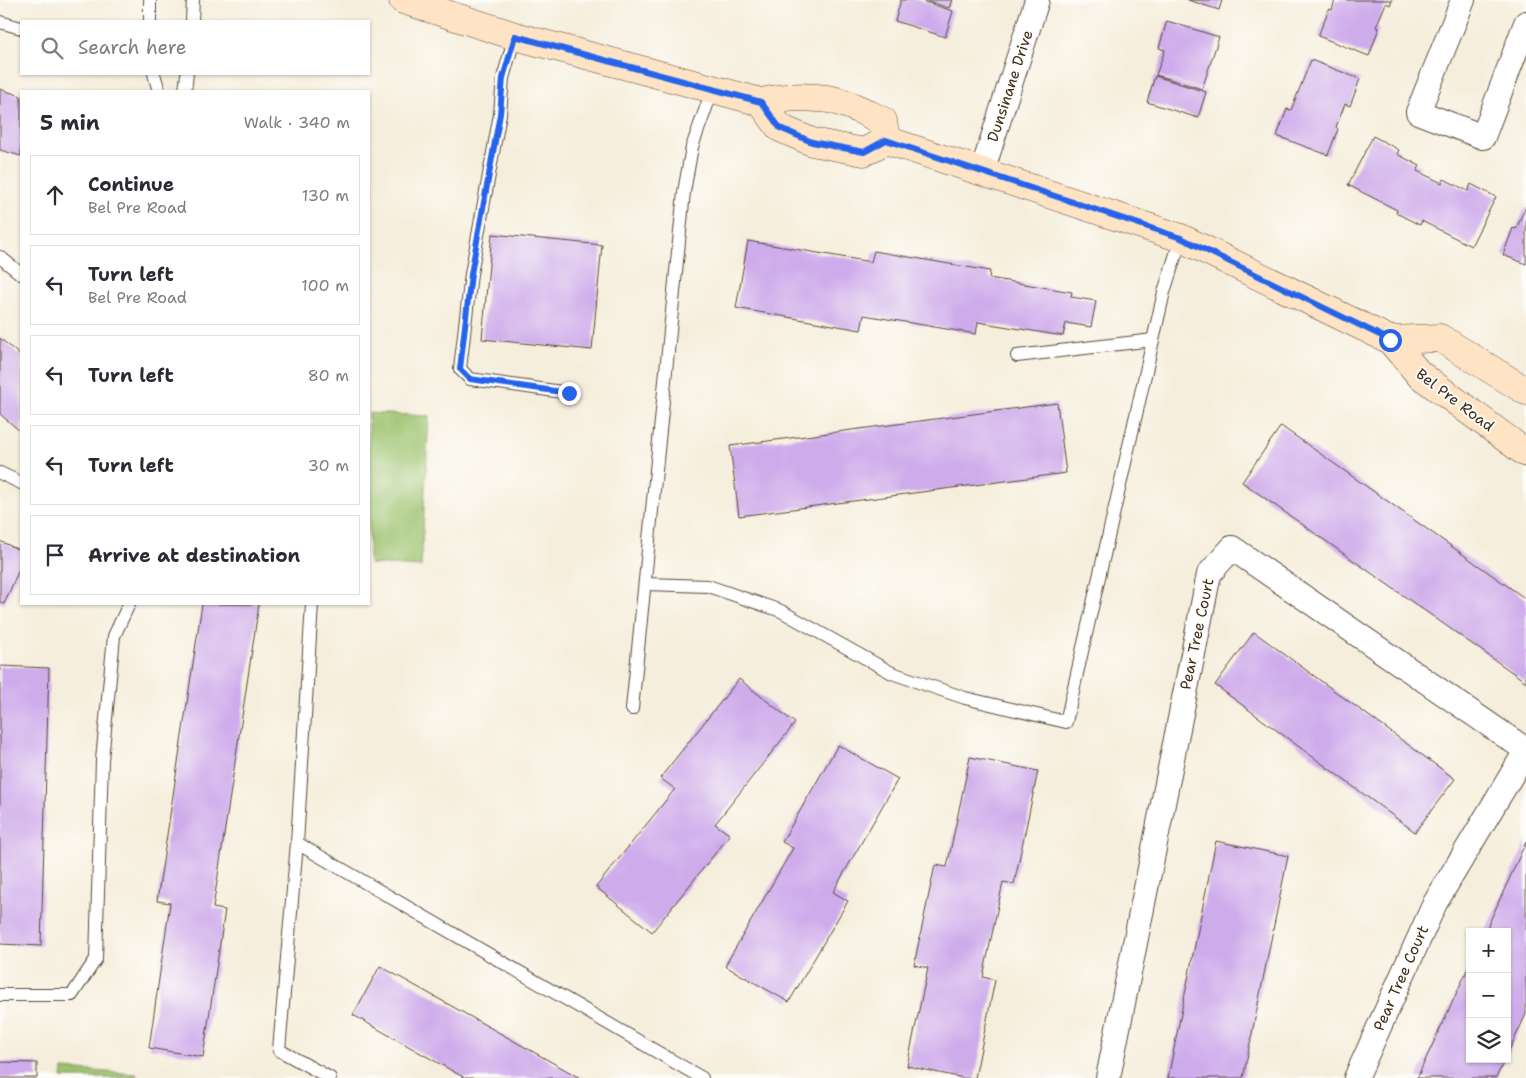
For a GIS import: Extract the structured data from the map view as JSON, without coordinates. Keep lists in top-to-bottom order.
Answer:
{
  "streets": {
    "main road": ["Bel Pre Road"],
    "street": ["Dunsinane Drive", "Pear Tree Court"]
  },
  "crossings": [
    ["Dunsinane Drive", "Bel Pre Road"]
  ],
  "page": {
    "search": "Search here",
    "heading": ["5 min", "Walk · 340 m"],
    "list": [
      ["Continue", "Bel Pre Road", "130 m"],
      ["Turn left", "Bel Pre Road", "100 m"],
      ["Turn left", "80 m"],
      ["Turn left", "30 m"],
      "Arrive at destination"
    ],
    "map_buttons": ["+", "−"]
  }
}
